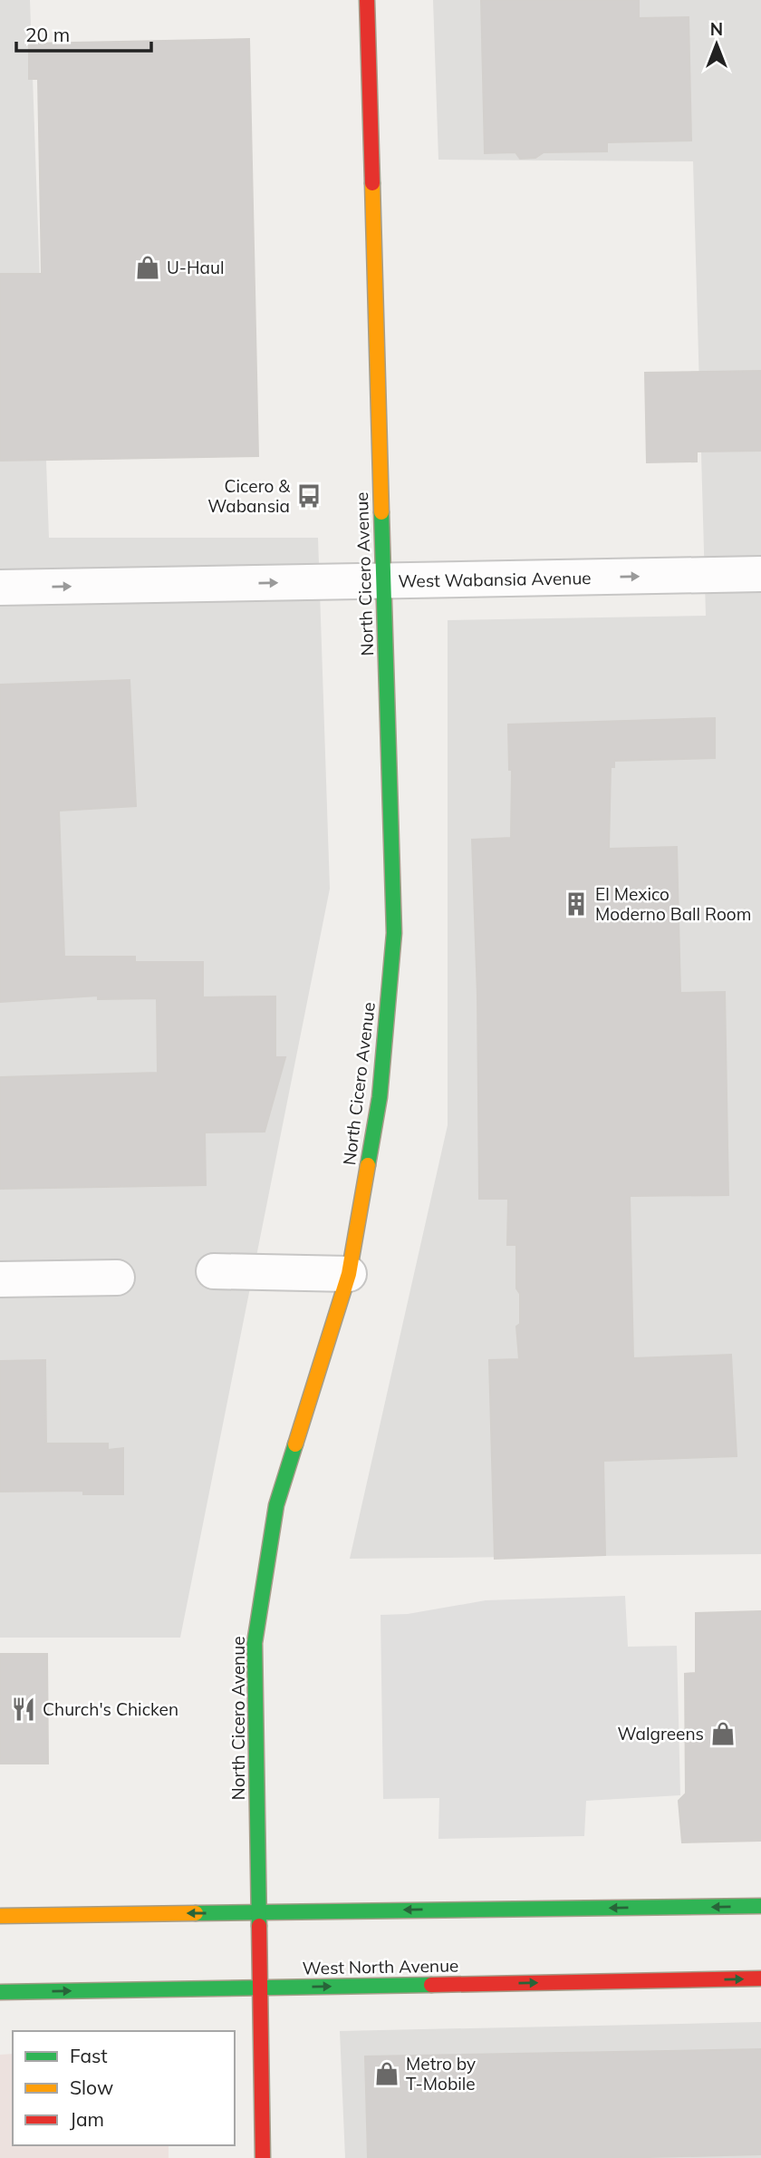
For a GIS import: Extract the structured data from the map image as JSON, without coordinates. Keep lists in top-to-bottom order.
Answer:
{
  "streets": {
    "main road": ["North Cicero Avenue", "West North Avenue"],
    "street": ["West Wabansia Avenue"]
  },
  "crossings": [
    ["North Cicero Avenue", "West Wabansia Avenue"],
    ["North Cicero Avenue", "West North Avenue"]
  ],
  "one_way": ["West Wabansia Avenue"],
  "places": {
    "shop": ["U-Haul", "Walgreens", "Metro by T-Mobile"],
    "bus stop": ["Cicero & Wabansia"],
    "building": ["El Mexico Moderno Ball Room"],
    "restaurant": ["Church's Chicken"]
  },
  "legend": ["Fast", "Slow", "Jam"],
  "scale_bar": "20 m",
  "north": "top"
}
